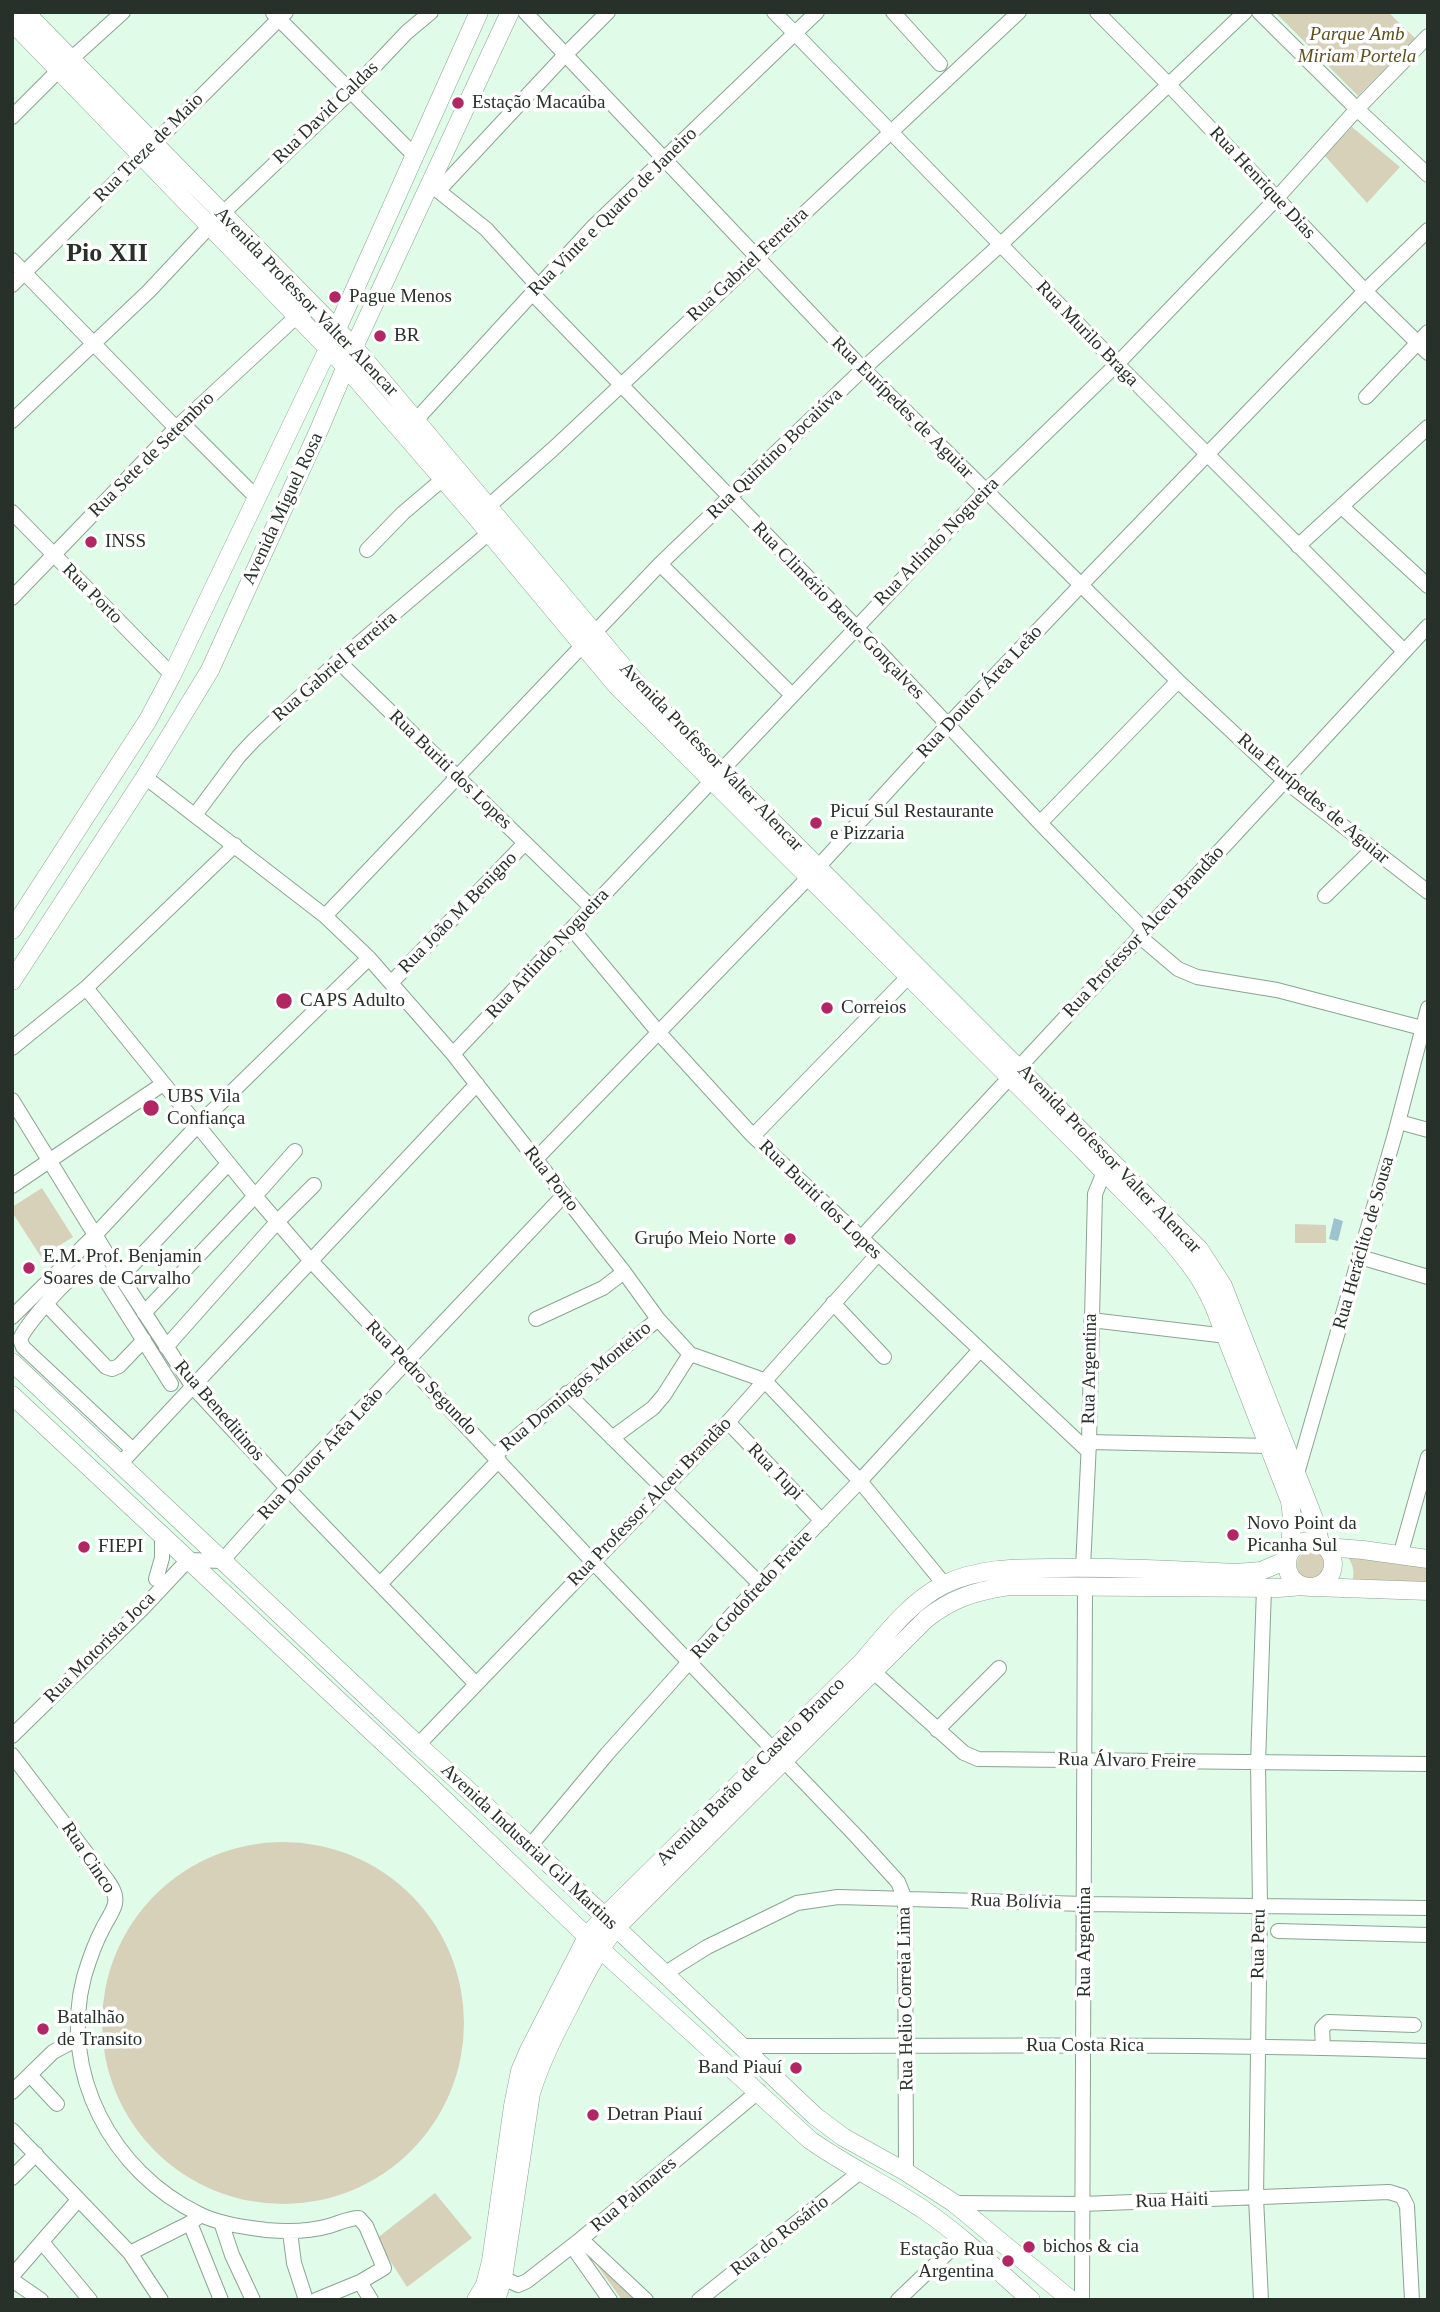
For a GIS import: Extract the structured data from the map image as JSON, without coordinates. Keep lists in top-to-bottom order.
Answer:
{
  "streets": {
    "main road": [
      "Avenida Professor Valter Alencar",
      "Avenida Miguel Rosa",
      "Avenida Barão de Castelo Branco",
      "Avenida Industrial Gil Martins"
    ],
    "street": [
      "Rua David Caldas",
      "Rua Treze de Maio",
      "Rua Henrique Dias",
      "Rua Vinte e Quatro de Janeiro",
      "Rua Gabriel Ferreira",
      "Rua Murilo Braga",
      "Rua Eurípedes de Aguiar",
      "Rua Quintino Bocaiúva",
      "Rua Sete de Setembro",
      "Rua Arlindo Nogueira",
      "Rua Porto",
      "Rua Climério Bento Gonçalves",
      "Rua Doutor Área Leão",
      "Rua Buriti dos Lopes",
      "Rua João M Benigno",
      "Rua Professor Alceu Brandão",
      "Rua Heráclito de Sousa",
      "Rua Argentina",
      "Rua Pedro Segundo",
      "Rua Domingos Monteiro",
      "Rua Beneditinos",
      "Rua Doutor Arêa Leão",
      "Rua Tupi",
      "Rua Godofredo Freire",
      "Rua Motorista Joca",
      "Rua Álvaro Freire",
      "Rua Cinco",
      "Rua Bolívia",
      "Rua Peru",
      "Rua Helio Correia Lima",
      "Rua Costa Rica",
      "Rua Palmares",
      "Rua Haiti",
      "Rua do Rosário"
    ]
  },
  "crossings": [
    ["Rua David Caldas", "Avenida Professor Valter Alencar"],
    ["Rua Treze de Maio", "Avenida Professor Valter Alencar"],
    ["Rua Henrique Dias", "Rua Quintino Bocaiúva"],
    ["Rua Henrique Dias", "Rua Arlindo Nogueira"],
    ["Rua Henrique Dias", "Rua Doutor Área Leão"],
    ["Rua Vinte e Quatro de Janeiro", "Avenida Professor Valter Alencar"],
    ["Rua Vinte e Quatro de Janeiro", "Rua Murilo Braga"],
    ["Rua Vinte e Quatro de Janeiro", "Rua Eurípedes de Aguiar"],
    ["Rua Vinte e Quatro de Janeiro", "Rua Climério Bento Gonçalves"],
    ["Rua Gabriel Ferreira", "Avenida Professor Valter Alencar"],
    ["Rua Gabriel Ferreira", "Rua Murilo Braga"],
    ["Rua Gabriel Ferreira", "Rua Eurípedes de Aguiar"],
    ["Rua Gabriel Ferreira", "Rua Porto"],
    ["Rua Gabriel Ferreira", "Rua Climério Bento Gonçalves"],
    ["Rua Gabriel Ferreira", "Rua Buriti dos Lopes"],
    ["Avenida Professor Valter Alencar", "Rua Quintino Bocaiúva"],
    ["Avenida Professor Valter Alencar", "Rua Sete de Setembro"],
    ["Avenida Professor Valter Alencar", "Avenida Miguel Rosa"],
    ["Avenida Professor Valter Alencar", "Rua Arlindo Nogueira"],
    ["Avenida Professor Valter Alencar", "Rua Doutor Área Leão"],
    ["Avenida Professor Valter Alencar", "Rua Professor Alceu Brandão"],
    ["Avenida Professor Valter Alencar", "Rua Heráclito de Sousa"],
    ["Avenida Professor Valter Alencar", "Rua Argentina"],
    ["Avenida Professor Valter Alencar", "Avenida Barão de Castelo Branco"],
    ["Rua Murilo Braga", "Rua Quintino Bocaiúva"],
    ["Rua Murilo Braga", "Rua Arlindo Nogueira"],
    ["Rua Murilo Braga", "Rua Doutor Área Leão"],
    ["Rua Murilo Braga", "Rua Professor Alceu Brandão"],
    ["Rua Eurípedes de Aguiar", "Rua Quintino Bocaiúva"],
    ["Rua Eurípedes de Aguiar", "Rua Arlindo Nogueira"],
    ["Rua Eurípedes de Aguiar", "Rua Doutor Área Leão"],
    ["Rua Eurípedes de Aguiar", "Rua Professor Alceu Brandão"],
    ["Rua Quintino Bocaiúva", "Rua Porto"],
    ["Rua Quintino Bocaiúva", "Rua Climério Bento Gonçalves"],
    ["Rua Quintino Bocaiúva", "Rua Buriti dos Lopes"],
    ["Rua Sete de Setembro", "Rua Porto"],
    ["Avenida Miguel Rosa", "Rua Porto"],
    ["Avenida Miguel Rosa", "Rua Climério Bento Gonçalves"],
    ["Rua Arlindo Nogueira", "Rua Porto"],
    ["Rua Arlindo Nogueira", "Rua Climério Bento Gonçalves"],
    ["Rua Arlindo Nogueira", "Rua Buriti dos Lopes"],
    ["Rua Porto", "Rua Doutor Área Leão"],
    ["Rua Porto", "Rua João M Benigno"],
    ["Rua Porto", "Rua Professor Alceu Brandão"],
    ["Rua Porto", "Rua Domingos Monteiro"],
    ["Rua Porto", "Rua Doutor Arêa Leão"],
    ["Rua Porto", "Rua Godofredo Freire"],
    ["Rua Porto", "Avenida Barão de Castelo Branco"],
    ["Rua Climério Bento Gonçalves", "Rua Doutor Área Leão"],
    ["Rua Climério Bento Gonçalves", "Rua Professor Alceu Brandão"],
    ["Rua Climério Bento Gonçalves", "Rua Heráclito de Sousa"],
    ["Rua Doutor Área Leão", "Rua Buriti dos Lopes"],
    ["Rua Buriti dos Lopes", "Rua João M Benigno"],
    ["Rua Buriti dos Lopes", "Rua Professor Alceu Brandão"],
    ["Rua Buriti dos Lopes", "Rua Argentina"],
    ["Rua Buriti dos Lopes", "Rua Godofredo Freire"],
    ["Rua Professor Alceu Brandão", "Rua Pedro Segundo"],
    ["Rua Professor Alceu Brandão", "Rua Beneditinos"],
    ["Rua Professor Alceu Brandão", "Rua Tupi"],
    ["Rua Professor Alceu Brandão", "Avenida Industrial Gil Martins"],
    ["Rua Argentina", "Rua Álvaro Freire"],
    ["Rua Argentina", "Avenida Barão de Castelo Branco"],
    ["Rua Argentina", "Rua Bolívia"],
    ["Rua Argentina", "Rua Costa Rica"],
    ["Rua Argentina", "Rua Haiti"],
    ["Rua Pedro Segundo", "Rua Domingos Monteiro"],
    ["Rua Pedro Segundo", "Rua Doutor Arêa Leão"],
    ["Rua Pedro Segundo", "Rua Godofredo Freire"],
    ["Rua Pedro Segundo", "Avenida Barão de Castelo Branco"],
    ["Rua Pedro Segundo", "Rua Helio Correia Lima"],
    ["Rua Domingos Monteiro", "Rua Beneditinos"],
    ["Rua Beneditinos", "Rua Doutor Arêa Leão"],
    ["Rua Doutor Arêa Leão", "Avenida Industrial Gil Martins"],
    ["Rua Tupi", "Rua Godofredo Freire"],
    ["Rua Godofredo Freire", "Avenida Industrial Gil Martins"],
    ["Rua Motorista Joca", "Avenida Industrial Gil Martins"],
    ["Rua Álvaro Freire", "Avenida Barão de Castelo Branco"],
    ["Rua Álvaro Freire", "Rua Peru"],
    ["Avenida Barão de Castelo Branco", "Avenida Industrial Gil Martins"],
    ["Avenida Barão de Castelo Branco", "Rua Peru"],
    ["Avenida Barão de Castelo Branco", "Rua Helio Correia Lima"],
    ["Avenida Barão de Castelo Branco", "Rua Palmares"],
    ["Avenida Industrial Gil Martins", "Rua Bolívia"],
    ["Avenida Industrial Gil Martins", "Rua Helio Correia Lima"],
    ["Avenida Industrial Gil Martins", "Rua Costa Rica"],
    ["Avenida Industrial Gil Martins", "Rua Palmares"],
    ["Avenida Industrial Gil Martins", "Rua Haiti"],
    ["Avenida Industrial Gil Martins", "Rua do Rosário"],
    ["Rua Bolívia", "Rua Peru"],
    ["Rua Bolívia", "Rua Helio Correia Lima"],
    ["Rua Peru", "Rua Costa Rica"],
    ["Rua Peru", "Rua Haiti"],
    ["Rua Helio Correia Lima", "Rua Costa Rica"]
  ],
  "districts": ["Pio XII"],
  "parks": ["Parque Amb Miriam Portela"],
  "places": [
    "Estação Macaúba",
    "Pague Menos",
    "BR",
    "INSS",
    "Picuí Sul Restaurante e Pizzaria",
    "CAPS Adulto",
    "Correios",
    "UBS Vila Confiança",
    "Gruṕo Meio Norte",
    "E.M. Prof. Benjamin Soares de Carvalho",
    "Novo Point da Picanha Sul",
    "FIEPI",
    "Batalhão de Transito",
    "Band Piauí",
    "Detran Piauí",
    "bichos & cia",
    "Estação Rua Argentina"
  ]
}
